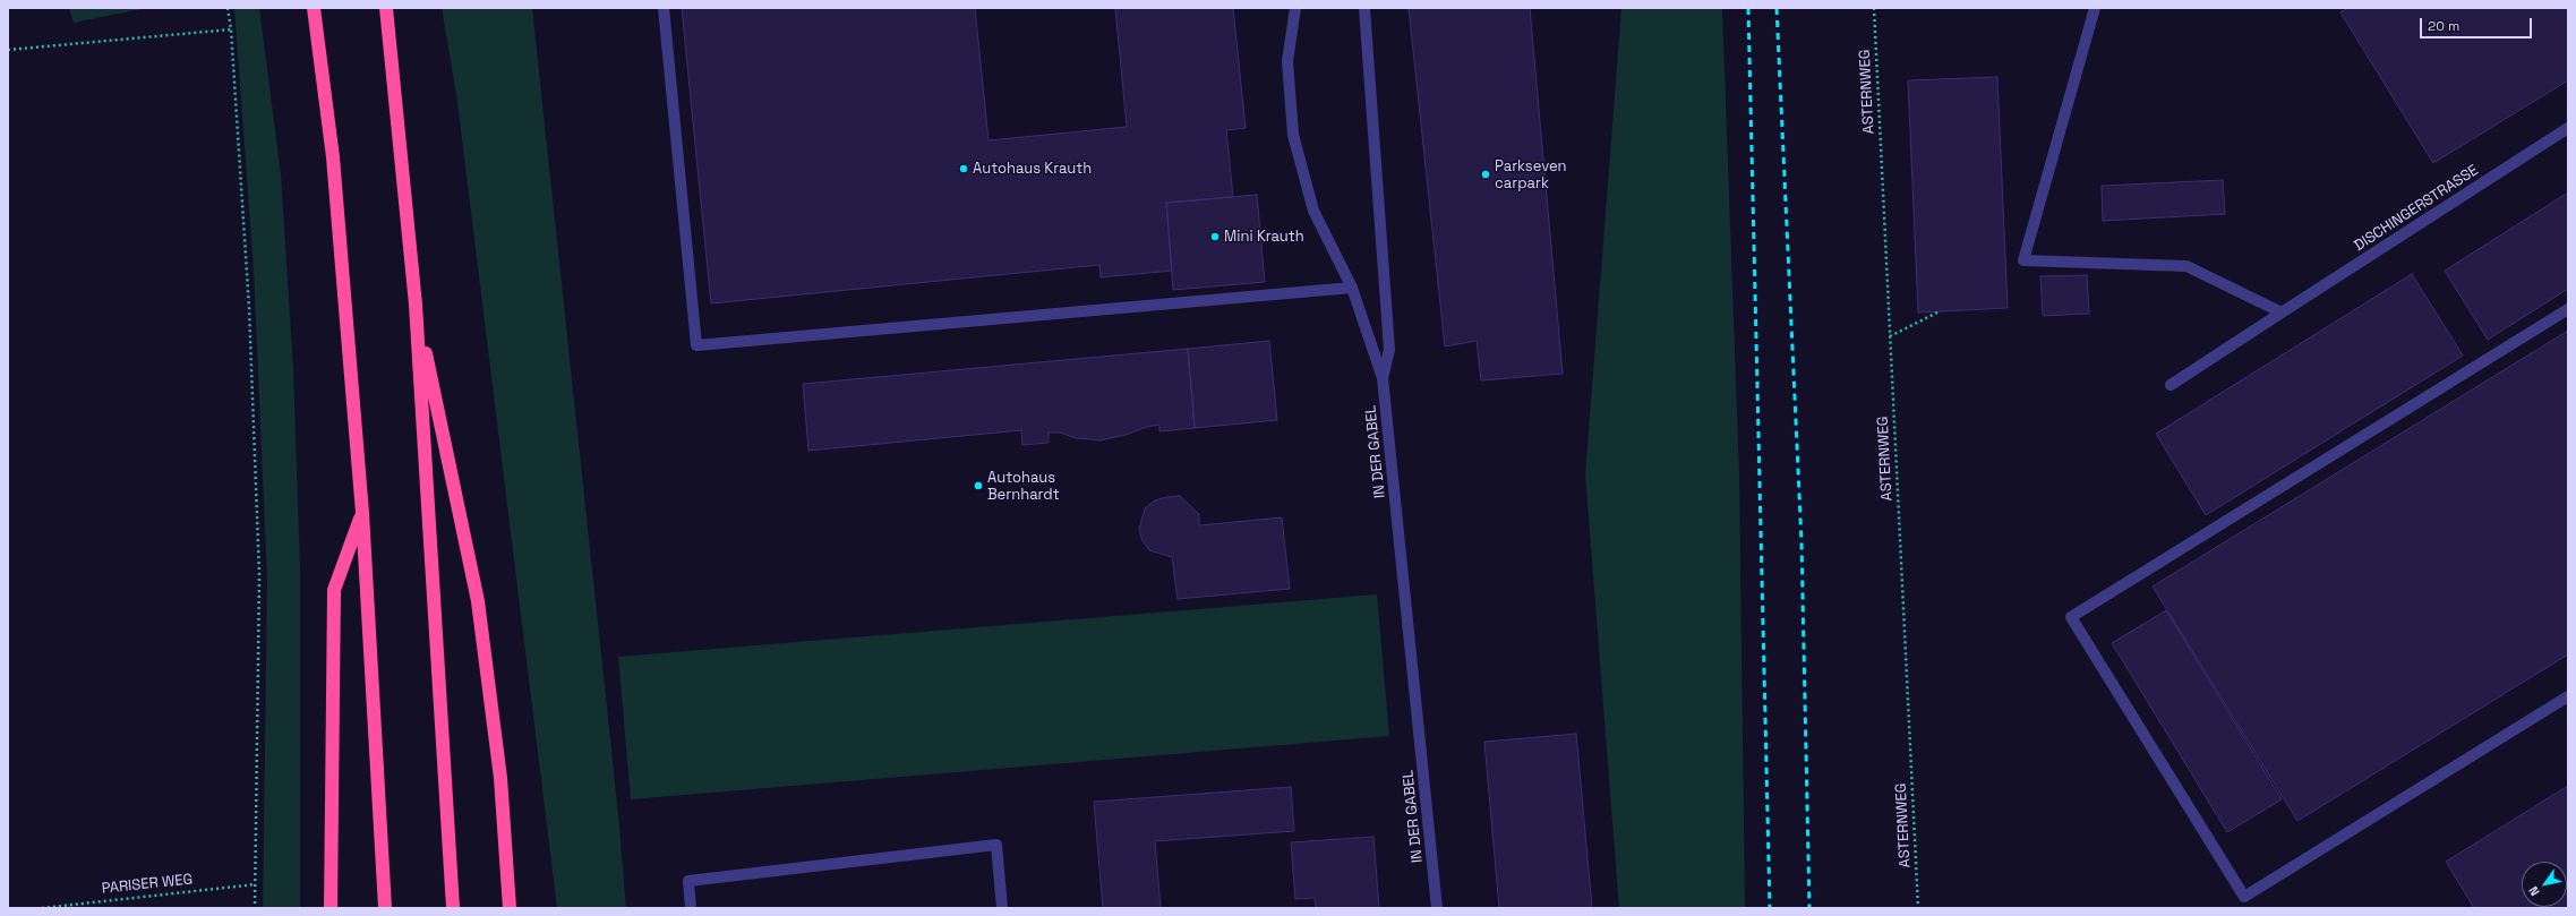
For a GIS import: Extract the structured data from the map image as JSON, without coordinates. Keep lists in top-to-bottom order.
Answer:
{
  "streets": {
    "street": ["DISCHINGERSTRASSE", "IN DER GABEL"],
    "path": ["ASTERNWEG", "PARISER WEG"]
  },
  "places": [
    "Autohaus Krauth",
    "Parkseven carpark",
    "Mini Krauth",
    "Autohaus Bernhardt"
  ],
  "scale_bar": "20 m",
  "north": "bottom left"
}
